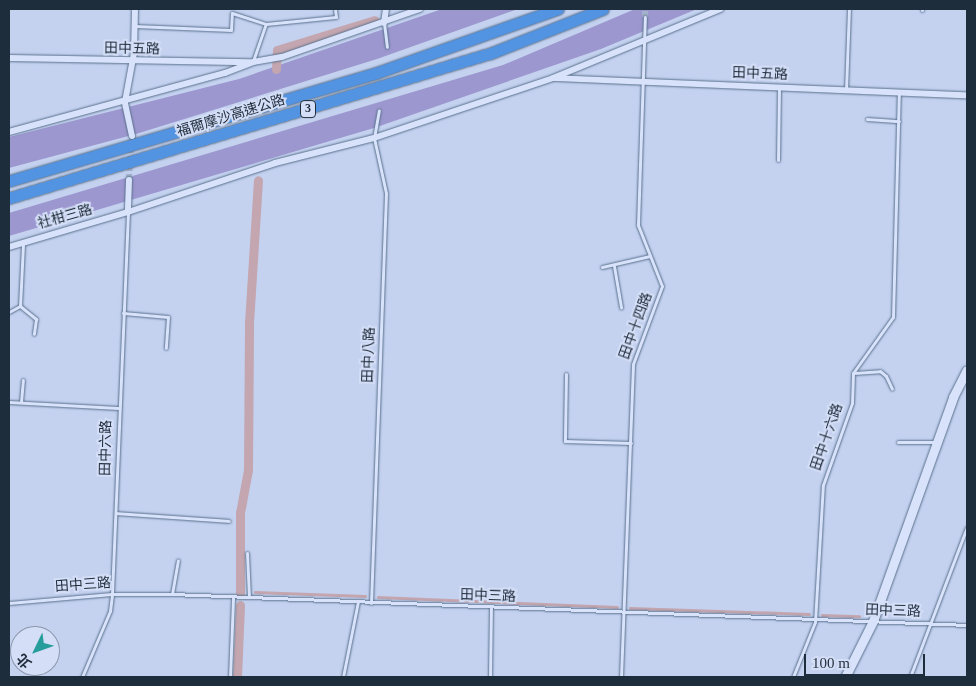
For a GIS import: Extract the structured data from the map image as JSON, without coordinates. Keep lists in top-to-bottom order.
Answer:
{
  "streets": {
    "highway": ["3", "福爾摩沙高速公路"],
    "street": ["田中五路", "社柑三路"],
    "lane": [
      "田中十四路",
      "田中八路",
      "田中十六路",
      "田中六路",
      "田中三路"
    ]
  },
  "crossings": [
    ["田中五路", "社柑三路"],
    ["田中五路", "田中十四路"],
    ["社柑三路", "田中十四路"],
    ["社柑三路", "田中八路"],
    ["社柑三路", "田中六路"],
    ["田中十四路", "田中三路"],
    ["田中八路", "田中三路"],
    ["田中十六路", "田中三路"],
    ["田中六路", "田中三路"]
  ],
  "scale_bar": "100 m",
  "north": "bottom left"
}
